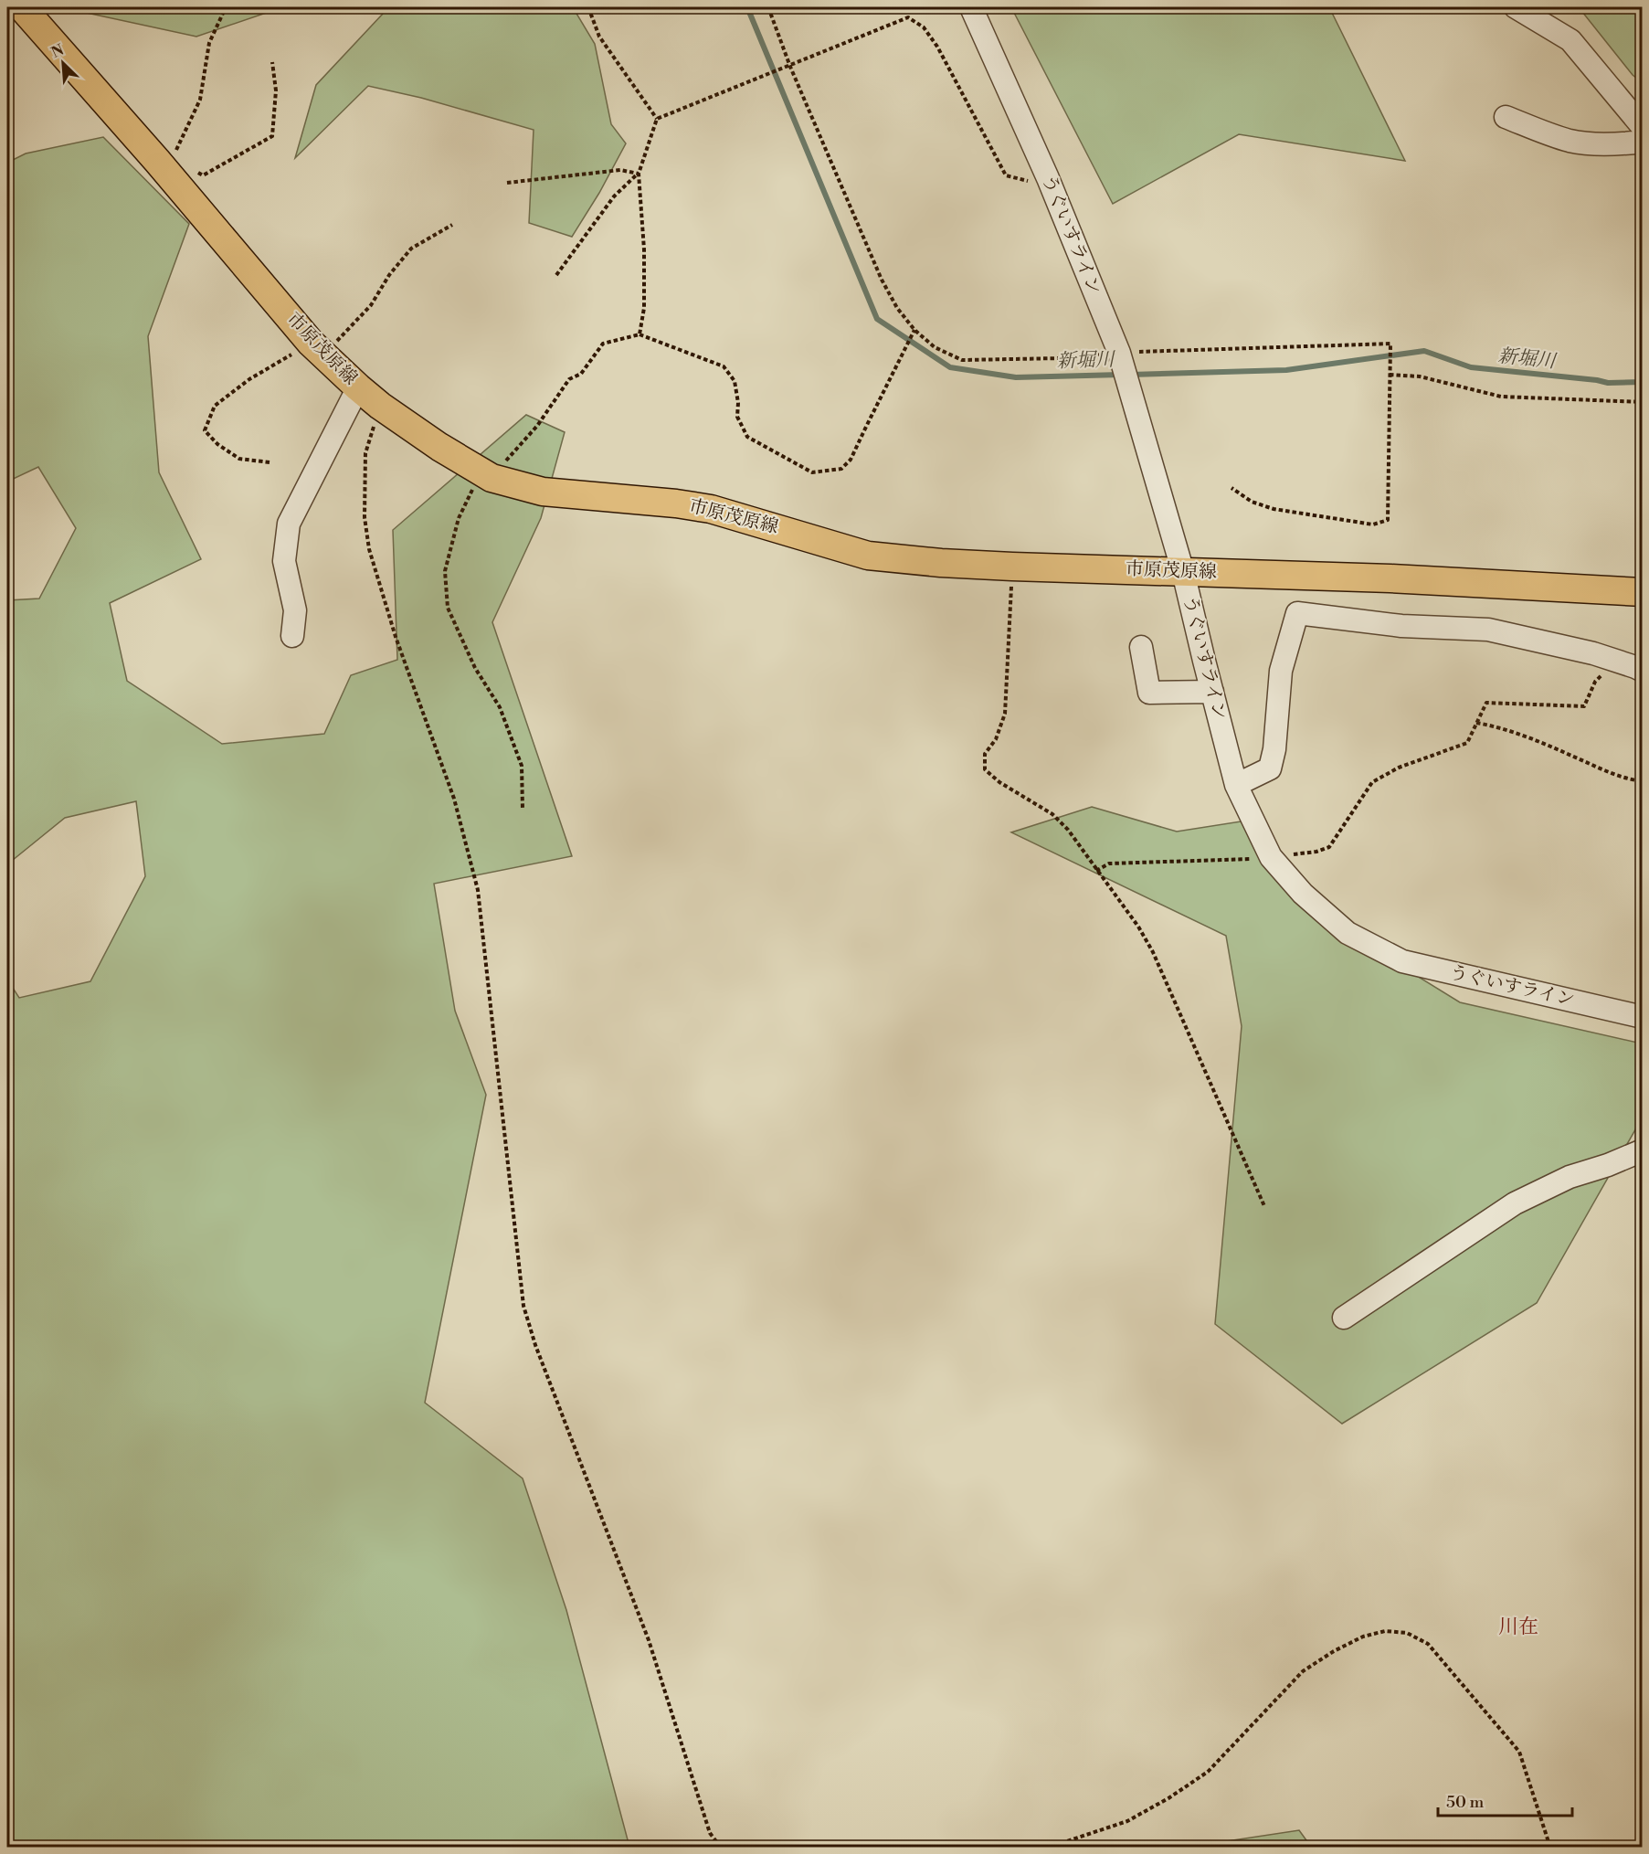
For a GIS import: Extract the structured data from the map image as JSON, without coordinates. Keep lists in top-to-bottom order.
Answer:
{
  "streets": {
    "main road": ["市原茂原線"],
    "street": ["うぐいすライン"]
  },
  "crossings": [
    ["うぐいすライン", "市原茂原線"]
  ],
  "districts": ["川在"],
  "water": ["新堀川"],
  "scale_bar": "50 m",
  "north": "top left"
}
